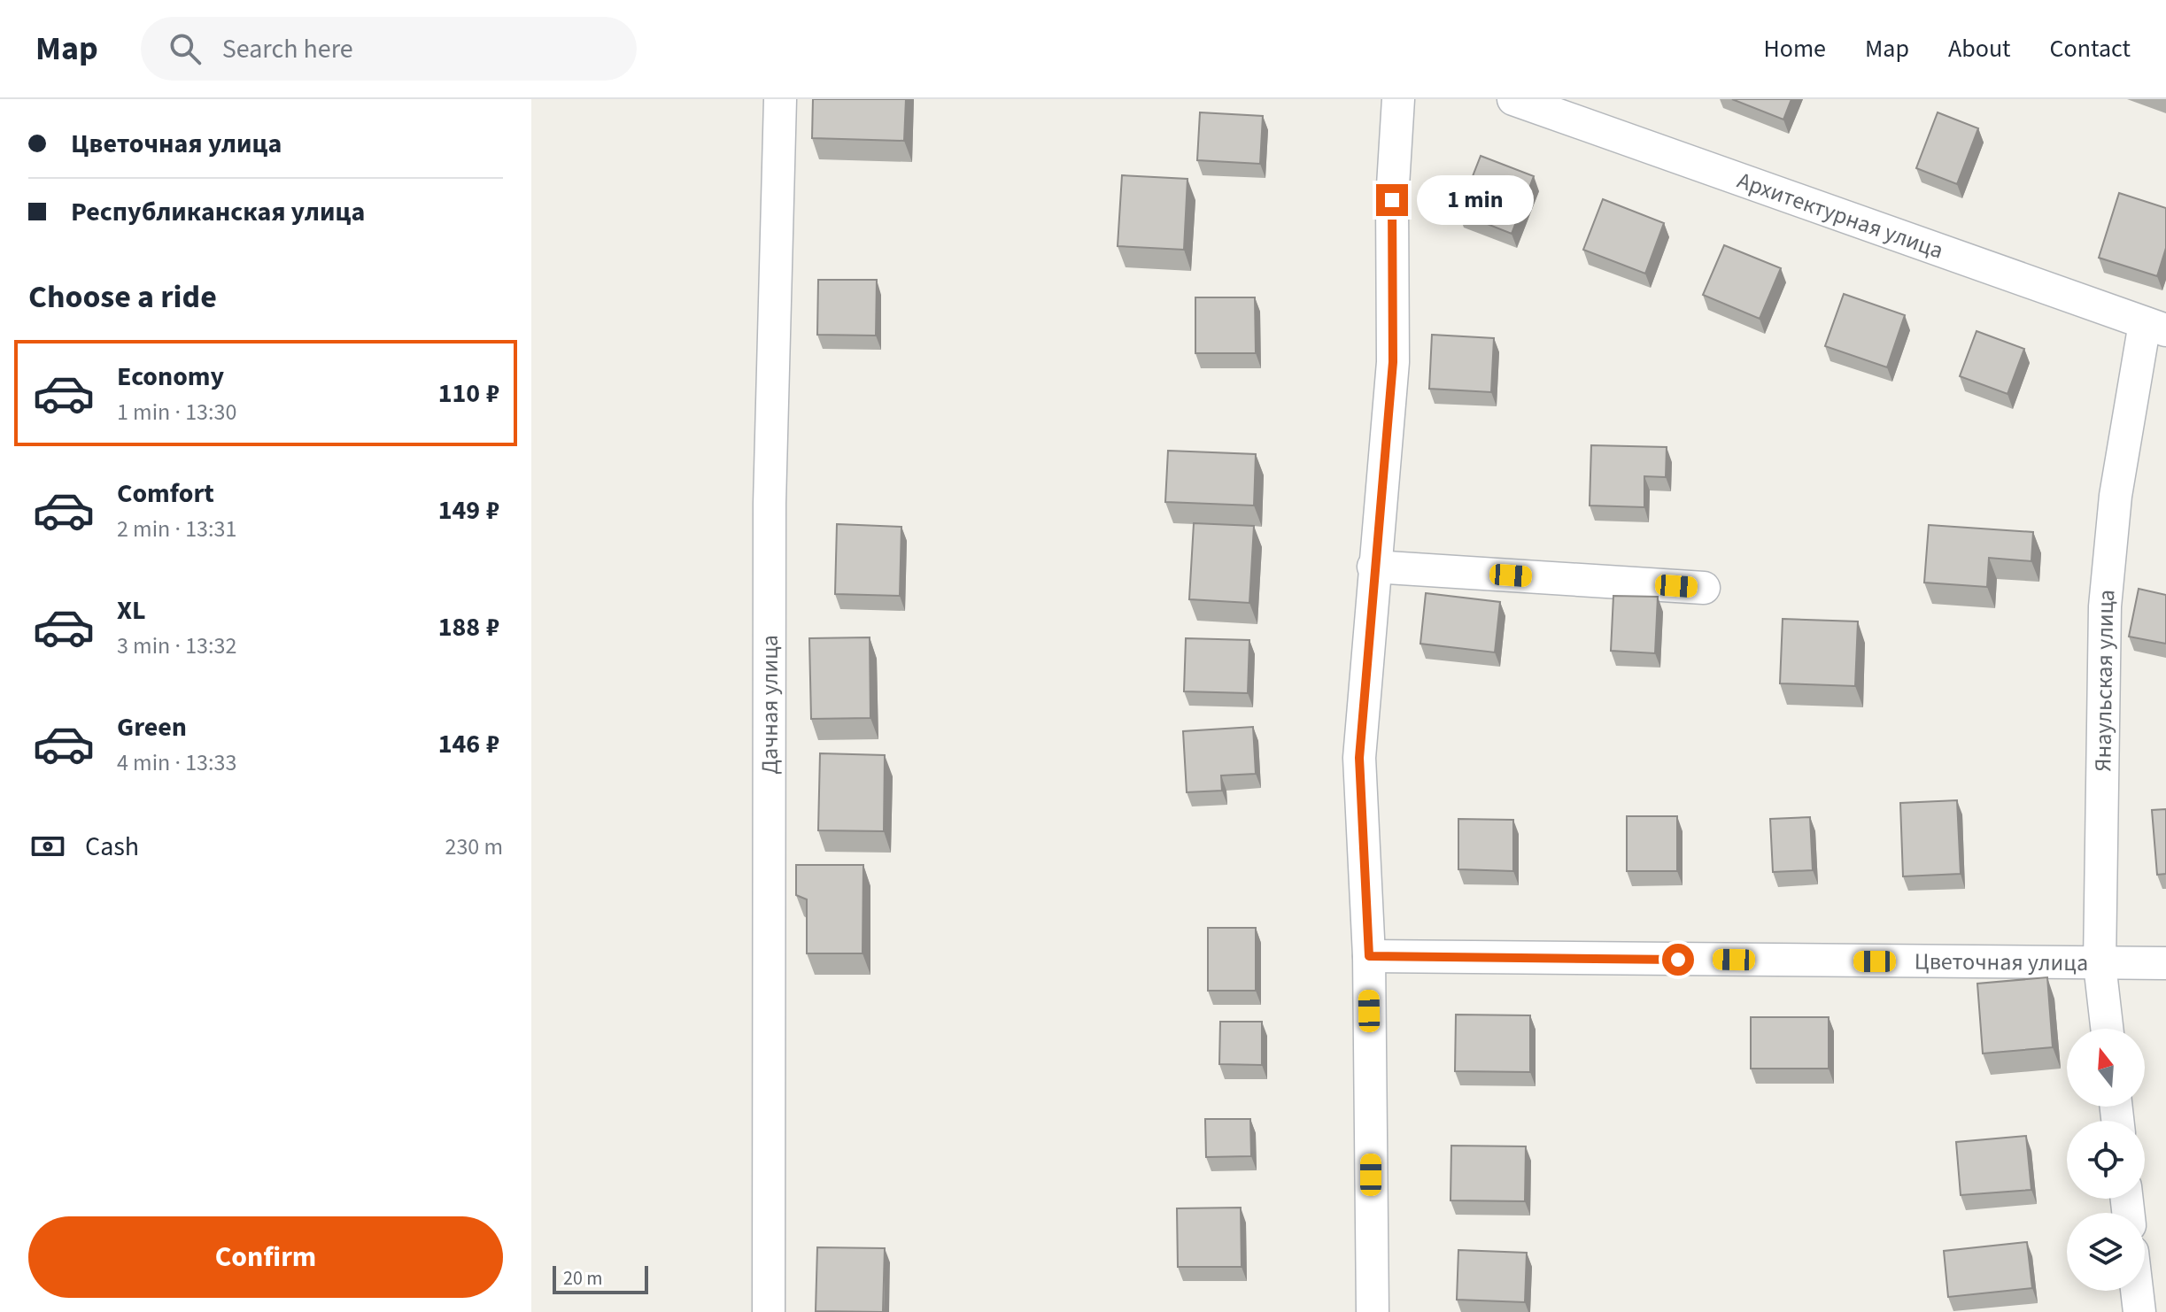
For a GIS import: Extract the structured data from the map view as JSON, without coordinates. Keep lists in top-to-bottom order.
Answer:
{
  "streets": {
    "street": [
      "Архитектурная улица",
      "Янаульская улица",
      "Дачная улица",
      "Цветочная улица"
    ]
  },
  "crossings": [
    ["Архитектурная улица", "Янаульская улица"],
    ["Янаульская улица", "Цветочная улица"]
  ],
  "scale_bar": "20 m",
  "north": "top",
  "page": {
    "header": "Map",
    "search": "Search here",
    "nav": [
      "Home",
      "Map",
      "About",
      "Contact"
    ],
    "banner": ["Цветочная улица", "Республиканская улица"],
    "bubble": "1 min",
    "heading": "Choose a ride",
    "list": [
      {
        "name": "Economy",
        "note": "1 min · 13:30",
        "value": "110 ₽"
      },
      {
        "name": "Comfort",
        "note": "2 min · 13:31",
        "value": "149 ₽"
      },
      {
        "name": "XL",
        "note": "3 min · 13:32",
        "value": "188 ₽"
      },
      {
        "name": "Green",
        "note": "4 min · 13:33",
        "value": "146 ₽"
      }
    ],
    "pay": ["Cash", "230 m"],
    "buttons": "Confirm",
    "scale": "20 m"
  }
}
